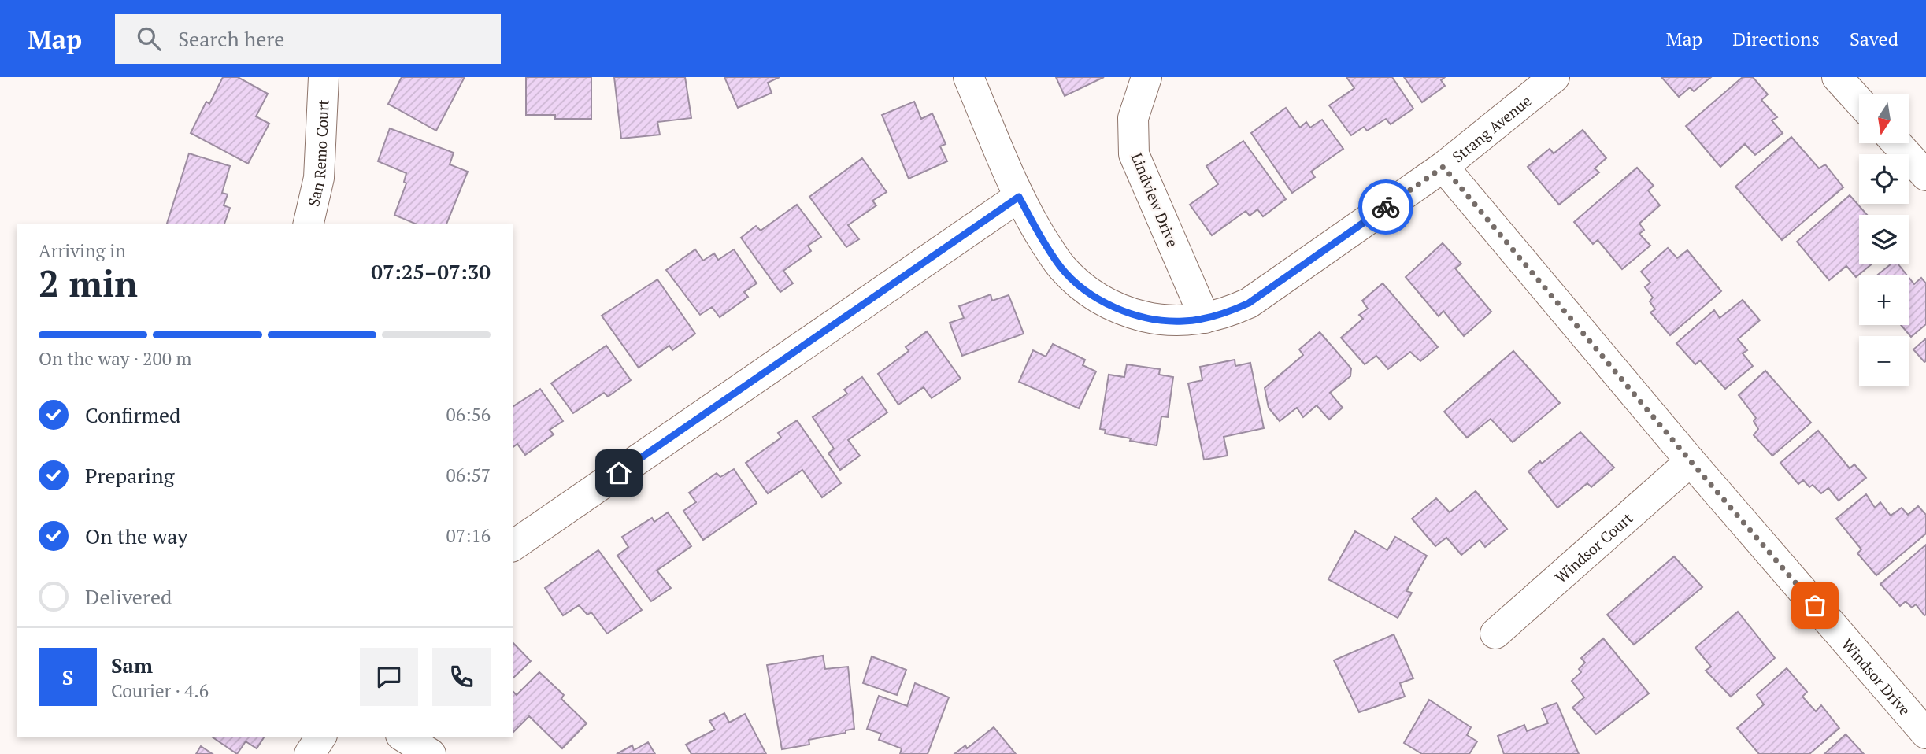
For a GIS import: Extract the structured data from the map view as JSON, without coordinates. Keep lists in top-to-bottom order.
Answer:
{
  "streets": {
    "street": [
      "Strang Avenue",
      "San Remo Court",
      "Lindview Drive",
      "Windsor Court",
      "Windsor Drive"
    ]
  },
  "crossings": [
    ["Strang Avenue", "Lindview Drive"],
    ["Strang Avenue", "Windsor Drive"],
    ["Windsor Court", "Windsor Drive"]
  ],
  "north": "bottom",
  "page": {
    "header": "Map",
    "search": "Search here",
    "nav": ["Map", "Directions", "Saved"],
    "map_buttons": ["+", "−"],
    "heading": ["2 min", "Arriving in", "07:25–07:30"],
    "panel": ["Sam", "Courier · 4.6"],
    "bar": "On the way · 200 m",
    "list": [
      ["Confirmed", "06:56"],
      ["Preparing", "06:57"],
      ["On the way", "07:16"],
      "Delivered"
    ],
    "round": "S"
  }
}
